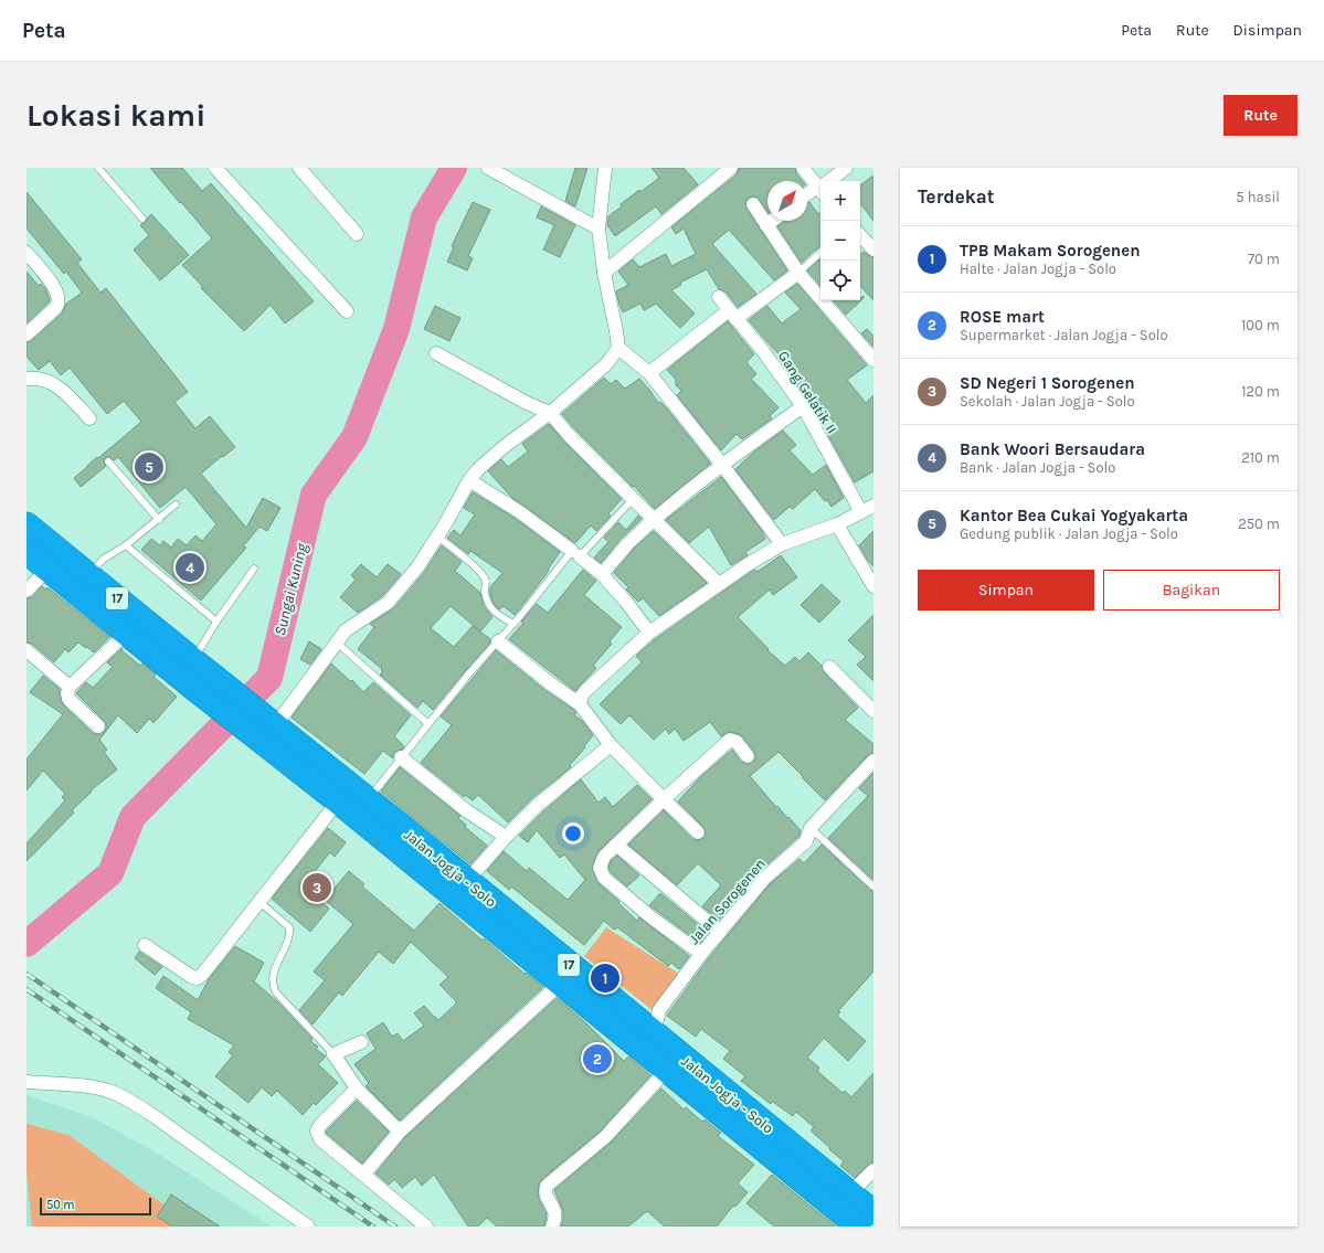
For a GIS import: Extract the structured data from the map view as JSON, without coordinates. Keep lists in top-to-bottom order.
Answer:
{
  "streets": {
    "highway": ["17", "Jalan Jogja - Solo"],
    "street": ["Gang Gelatik II", "Jalan Sorogenen"]
  },
  "crossings": [
    ["Jalan Jogja - Solo", "Jalan Sorogenen"]
  ],
  "water": ["Sungai Kuning"],
  "scale_bar": "50 m",
  "north": "top right",
  "page": {
    "header": "Peta",
    "nav": ["Peta", "Rute", "Disimpan"],
    "buttons": [
      "Rute",
      ["Simpan", "Bagikan"]
    ],
    "title": "Lokasi kami",
    "heading": ["Terdekat", "5 hasil"],
    "map_buttons": ["+", "−"],
    "list": [
      {
        "mark": "1",
        "name": "TPB Makam Sorogenen",
        "note": "Halte · Jalan Jogja - Solo",
        "value": "70 m"
      },
      {
        "mark": "2",
        "name": "ROSE mart",
        "note": "Supermarket · Jalan Jogja - Solo",
        "value": "100 m"
      },
      {
        "mark": "3",
        "name": "SD Negeri 1 Sorogenen",
        "note": "Sekolah · Jalan Jogja - Solo",
        "value": "120 m"
      },
      {
        "mark": "4",
        "name": "Bank Woori Bersaudara",
        "note": "Bank · Jalan Jogja - Solo",
        "value": "210 m"
      },
      {
        "mark": "5",
        "name": "Kantor Bea Cukai Yogyakarta",
        "note": "Gedung publik · Jalan Jogja - Solo",
        "value": "250 m"
      }
    ],
    "pins": [
      "5",
      "4",
      "3",
      "1",
      "2"
    ],
    "scale": "50 m"
  }
}
